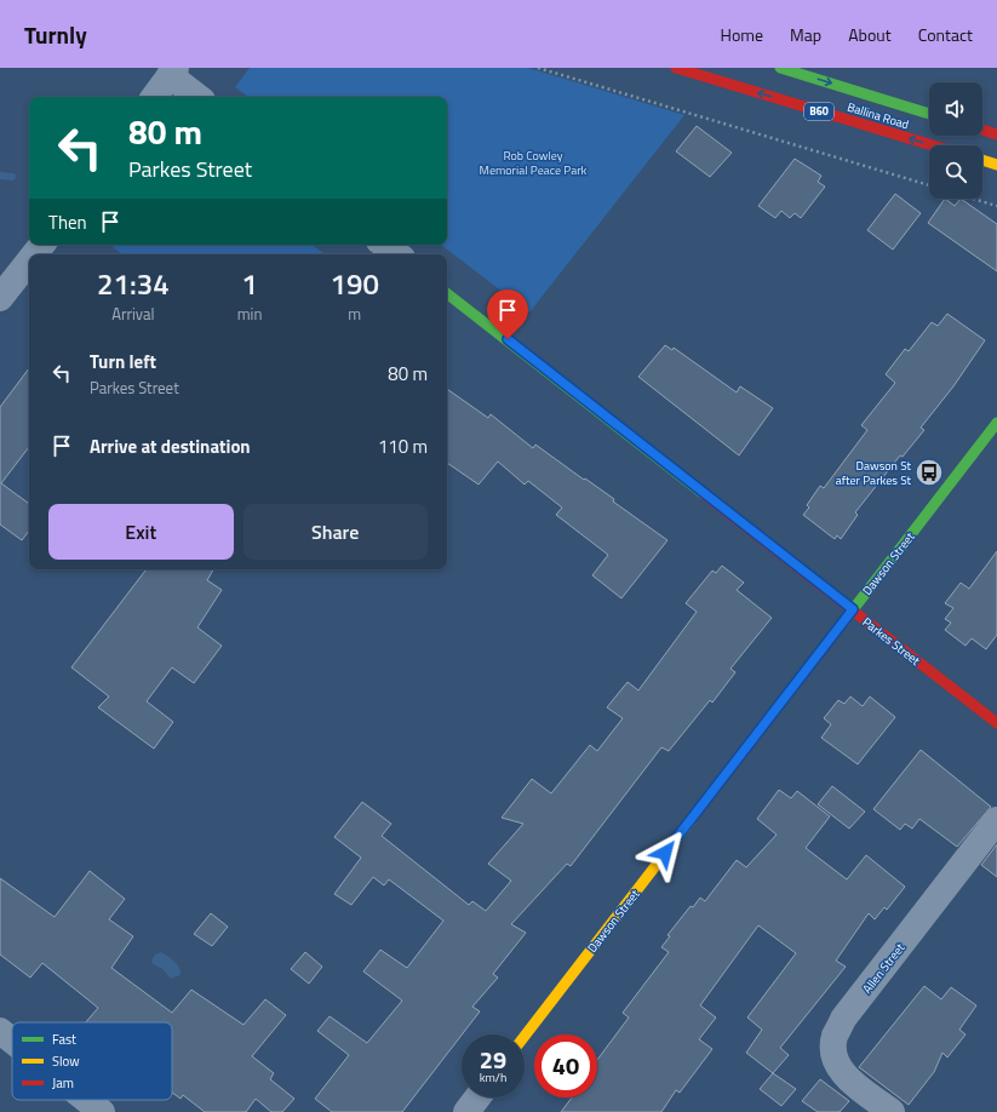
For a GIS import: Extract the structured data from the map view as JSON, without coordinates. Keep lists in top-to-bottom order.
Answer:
{
  "streets": {
    "street": [
      "B60",
      "Ballina Road",
      "Dawson Street",
      "Parkes Street",
      "Allen Street"
    ]
  },
  "crossings": [
    ["Dawson Street", "Parkes Street"]
  ],
  "parks": ["Rob Cowley Memorial Peace Park"],
  "places": {
    "bus stop": ["Dawson St after Parkes St"]
  },
  "legend": ["Fast", "Slow", "Jam"],
  "page": {
    "header": "Turnly",
    "nav": [
      "Home",
      "Map",
      "About",
      "Contact"
    ],
    "turn": ["80 m", "Parkes Street"],
    "then": "Then",
    "eta": [
      "21:34",
      "Arrival",
      "1",
      "min",
      "190",
      "m"
    ],
    "list": [
      {
        "name": "Turn left",
        "note": "Parkes Street",
        "value": "80 m"
      },
      {
        "name": "Arrive at destination",
        "value": "110 m"
      }
    ],
    "buttons": ["Exit", "Share"],
    "speed": "29 km/h",
    "limit": "40"
  }
}
